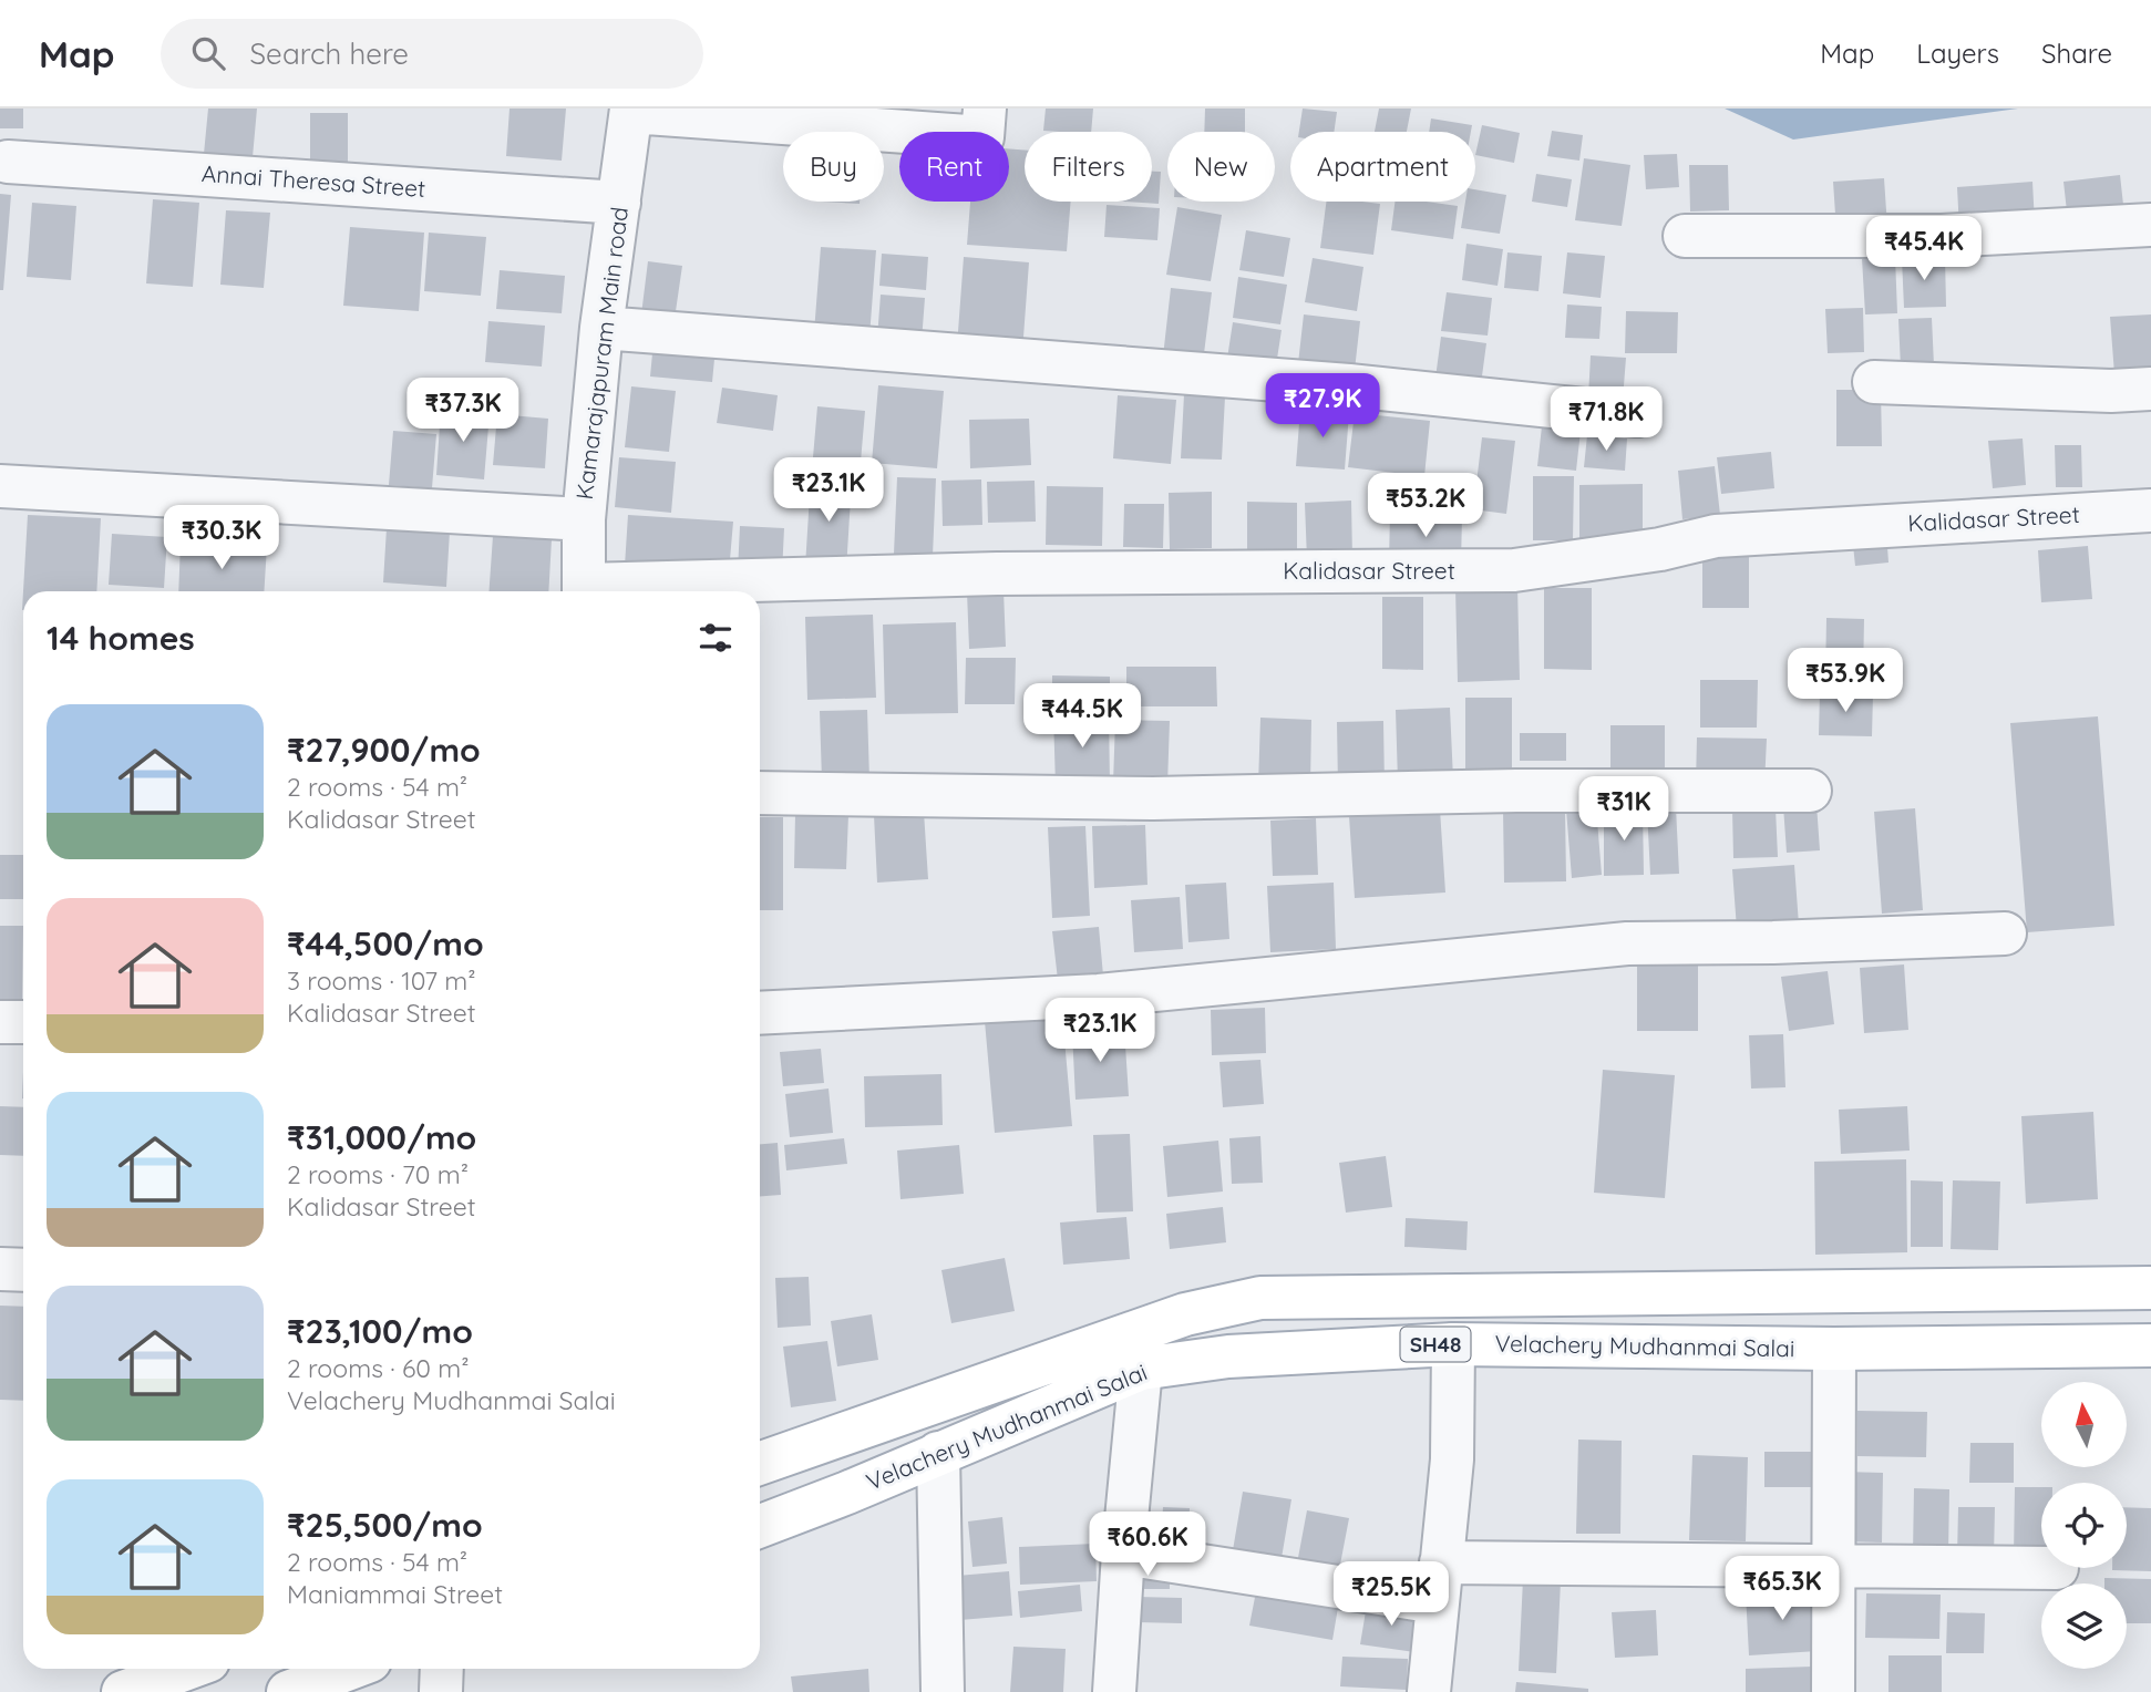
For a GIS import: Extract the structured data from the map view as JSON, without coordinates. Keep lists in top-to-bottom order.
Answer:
{
  "streets": {
    "main road": ["SH48", "Velachery Mudhanmai Salai"],
    "street": ["Annai Theresa Street", "Kamarajapuram Main road", "Kalidasar Street"]
  },
  "crossings": [
    ["Annai Theresa Street", "Kamarajapuram Main road"],
    ["Kamarajapuram Main road", "Kalidasar Street"]
  ],
  "north": "top",
  "page": {
    "header": "Map",
    "search": "Search here",
    "nav": ["Map", "Layers", "Share"],
    "chip": [
      "Buy",
      "Rent",
      "Filters",
      "New",
      "Apartment"
    ],
    "price": [
      "₹45.4K",
      "₹27.9K",
      "₹37.3K",
      "₹71.8K",
      "₹23.1K",
      "₹53.2K",
      "₹30.3K",
      "₹53.9K",
      "₹44.5K",
      "₹31K",
      "₹23.1K",
      "₹60.6K",
      "₹65.3K",
      "₹25.5K"
    ],
    "heading": "14 homes",
    "list": [
      {
        "name": "₹27,900/mo",
        "note": "2 rooms · 54 m² · Kalidasar Street"
      },
      {
        "name": "₹44,500/mo",
        "note": "3 rooms · 107 m² · Kalidasar Street"
      },
      {
        "name": "₹31,000/mo",
        "note": "2 rooms · 70 m² · Kalidasar Street"
      },
      {
        "name": "₹23,100/mo",
        "note": "2 rooms · 60 m² · Velachery Mudhanmai Salai"
      },
      {
        "name": "₹25,500/mo",
        "note": "2 rooms · 54 m² · Maniammai Street"
      }
    ]
  }
}
